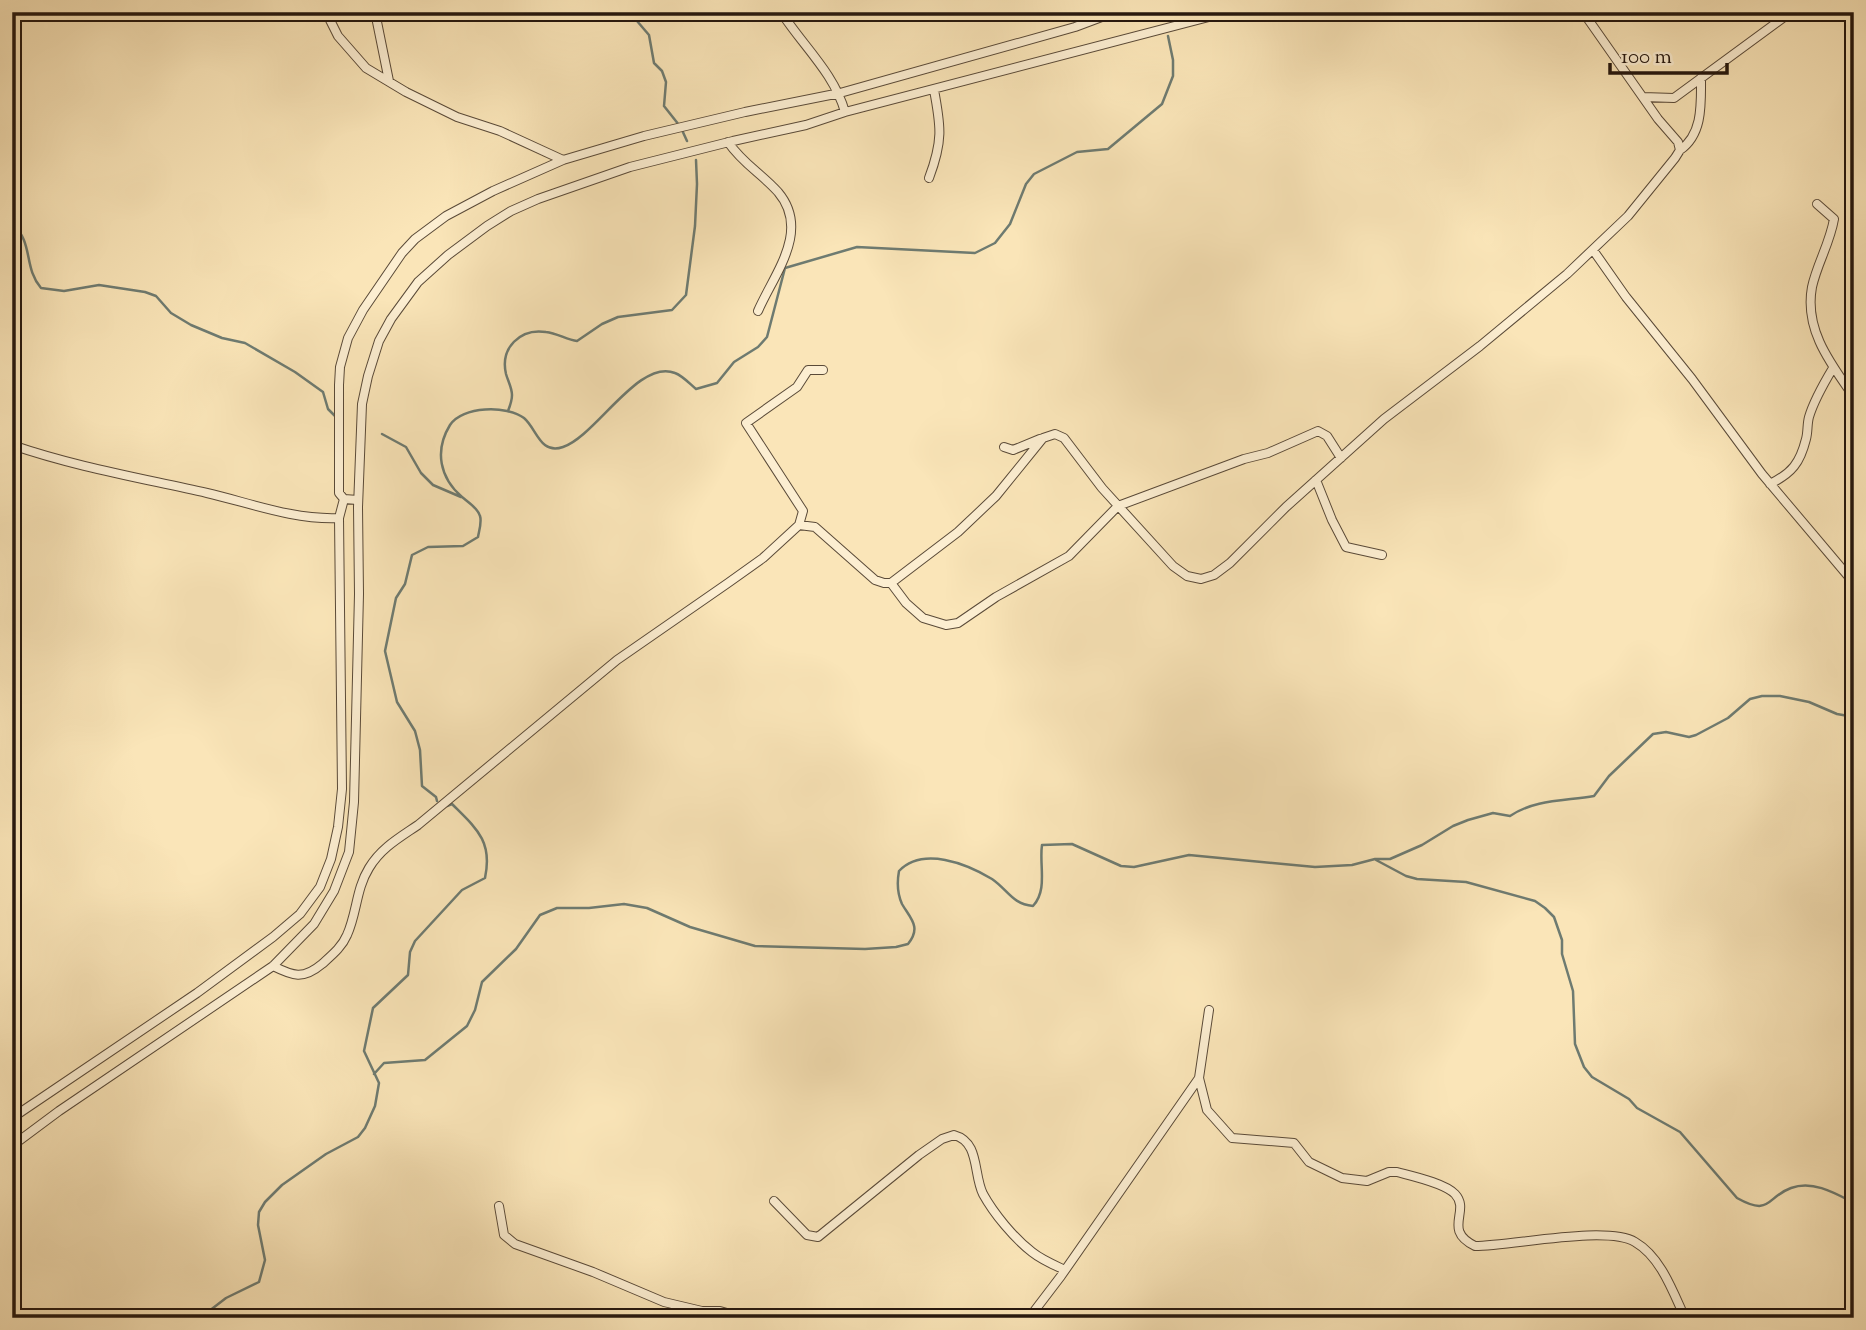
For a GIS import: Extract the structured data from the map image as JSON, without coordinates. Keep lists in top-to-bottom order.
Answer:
{
  "scale_bar": "100 m"
}
